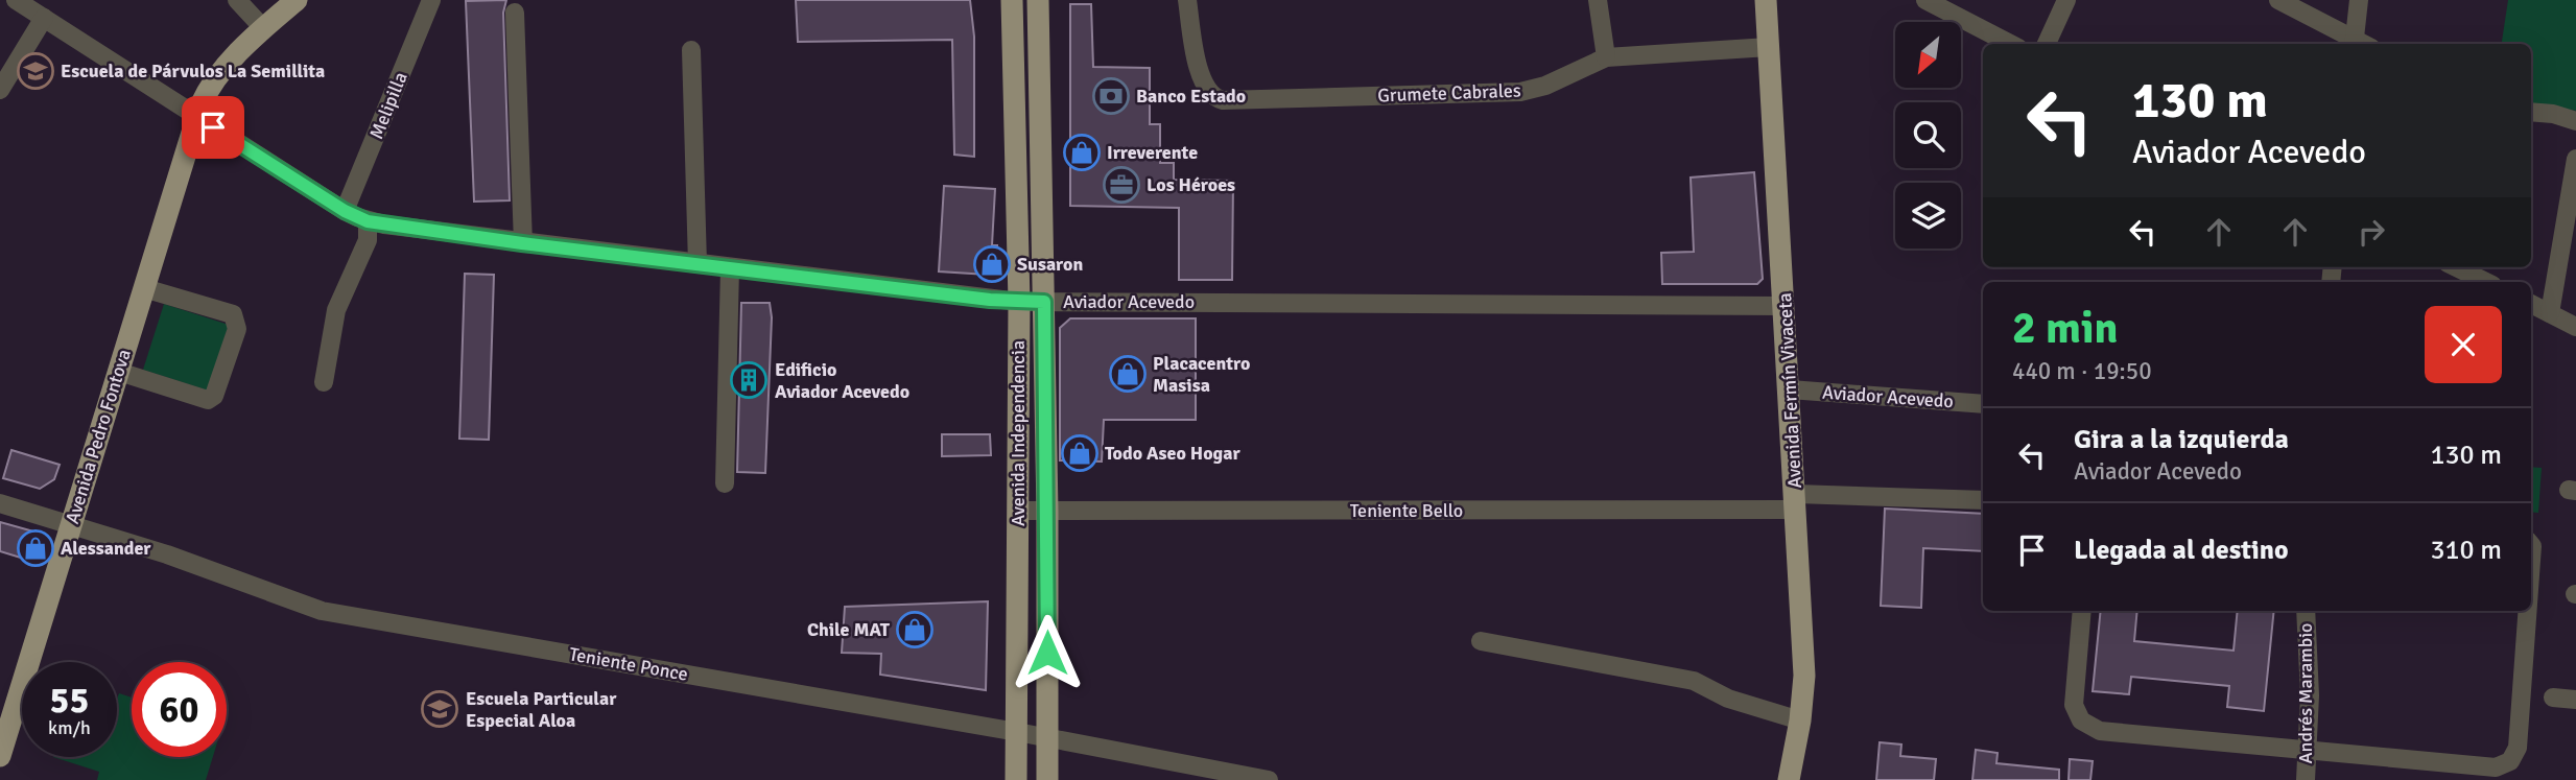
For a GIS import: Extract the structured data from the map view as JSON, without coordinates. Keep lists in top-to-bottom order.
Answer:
{
  "streets": {
    "main road": ["Avenida Fermín Vivaceta", "Avenida Independencia", "Avenida Pedro Fontova"],
    "street": [
      "Grumete Cabrales",
      "Melipilla",
      "Aviador Acevedo",
      "Teniente Bello",
      "Teniente Ponce",
      "Andrés Marambio"
    ]
  },
  "crossings": [
    ["Grumete Cabrales", "Avenida Fermín Vivaceta"],
    ["Melipilla", "Aviador Acevedo"],
    ["Aviador Acevedo", "Avenida Fermín Vivaceta"],
    ["Aviador Acevedo", "Avenida Independencia"],
    ["Aviador Acevedo", "Avenida Pedro Fontova"],
    ["Avenida Fermín Vivaceta", "Teniente Bello"],
    ["Avenida Independencia", "Teniente Bello"],
    ["Avenida Independencia", "Teniente Ponce"],
    ["Avenida Pedro Fontova", "Teniente Ponce"]
  ],
  "places": {
    "school or university": ["Escuela de Párvulos La Semillita", "Escuela Particular Especial Aloa"],
    "bank": ["Banco Estado"],
    "shop": [
      "Irreverente",
      "Susaron",
      "Placacentro Masisa",
      "Todo Aseo Hogar",
      "Alessander",
      "Chile MAT"
    ],
    "office": ["Los Héroes"],
    "building": ["Edificio Aviador Acevedo"]
  },
  "north": "bottom left",
  "page": {
    "turn": ["130 m", "Aviador Acevedo"],
    "heading": ["2 min", "440 m · 19:50"],
    "list": [
      {
        "name": "Gira a la izquierda",
        "note": "Aviador Acevedo",
        "value": "130 m"
      },
      {
        "name": "Llegada al destino",
        "value": "310 m"
      }
    ],
    "speed": "55 km/h",
    "limit": "60"
  }
}
